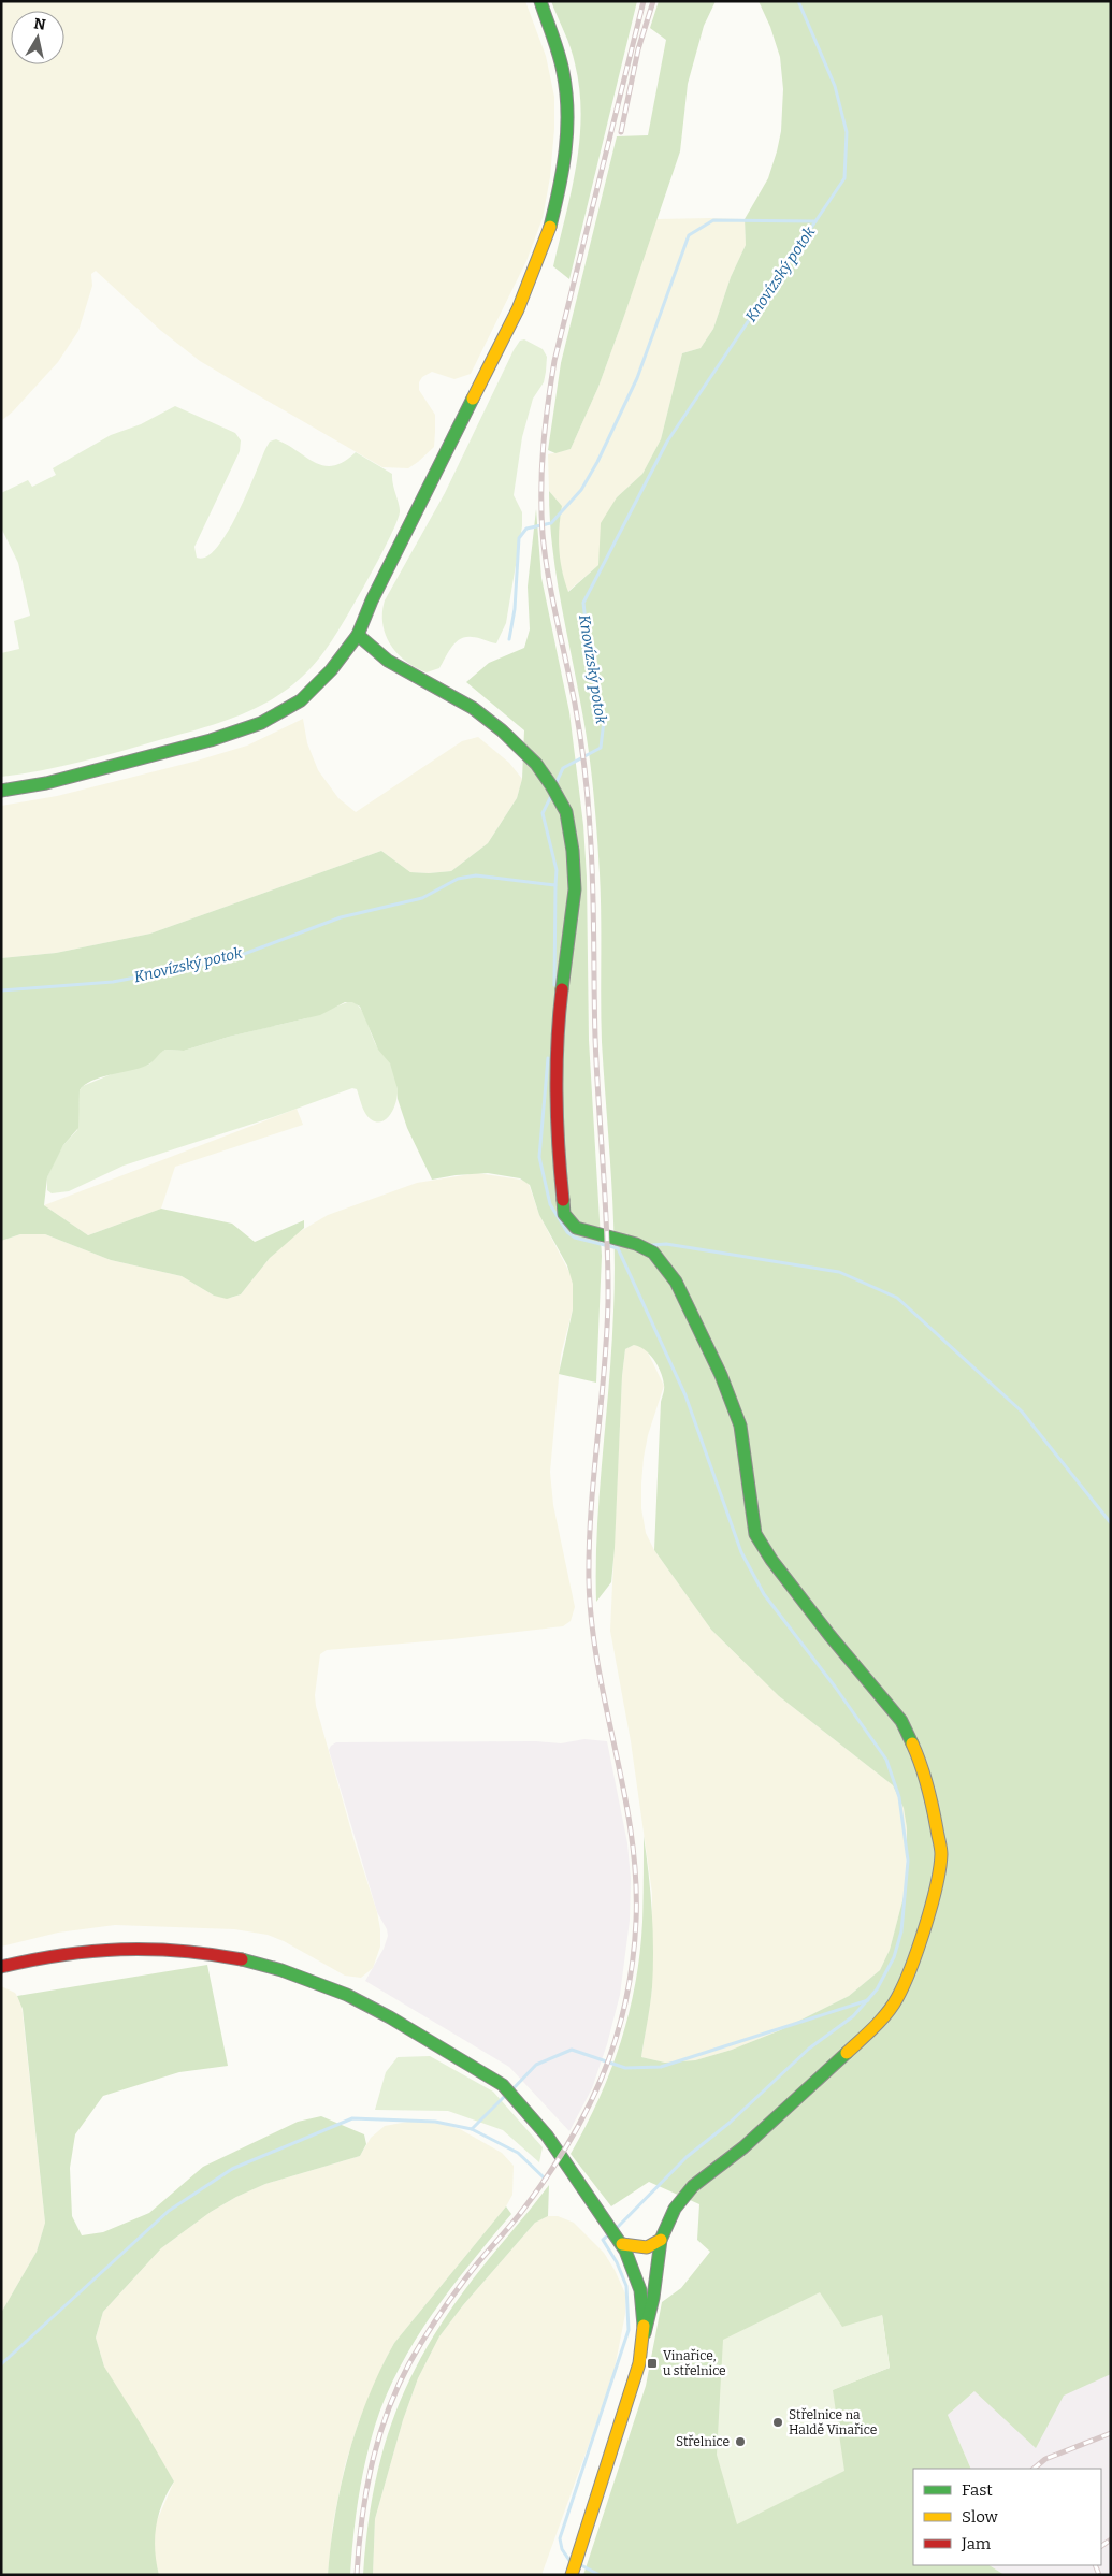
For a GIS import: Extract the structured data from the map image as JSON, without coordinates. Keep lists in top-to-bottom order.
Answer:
{
  "water": ["Knovízský potok"],
  "places": {
    "transit": ["Vinařice, u střelnice"],
    "other": ["Střelnice na Haldě Vinařice", "Střelnice"]
  },
  "legend": ["Fast", "Slow", "Jam"],
  "north": "top"
}
